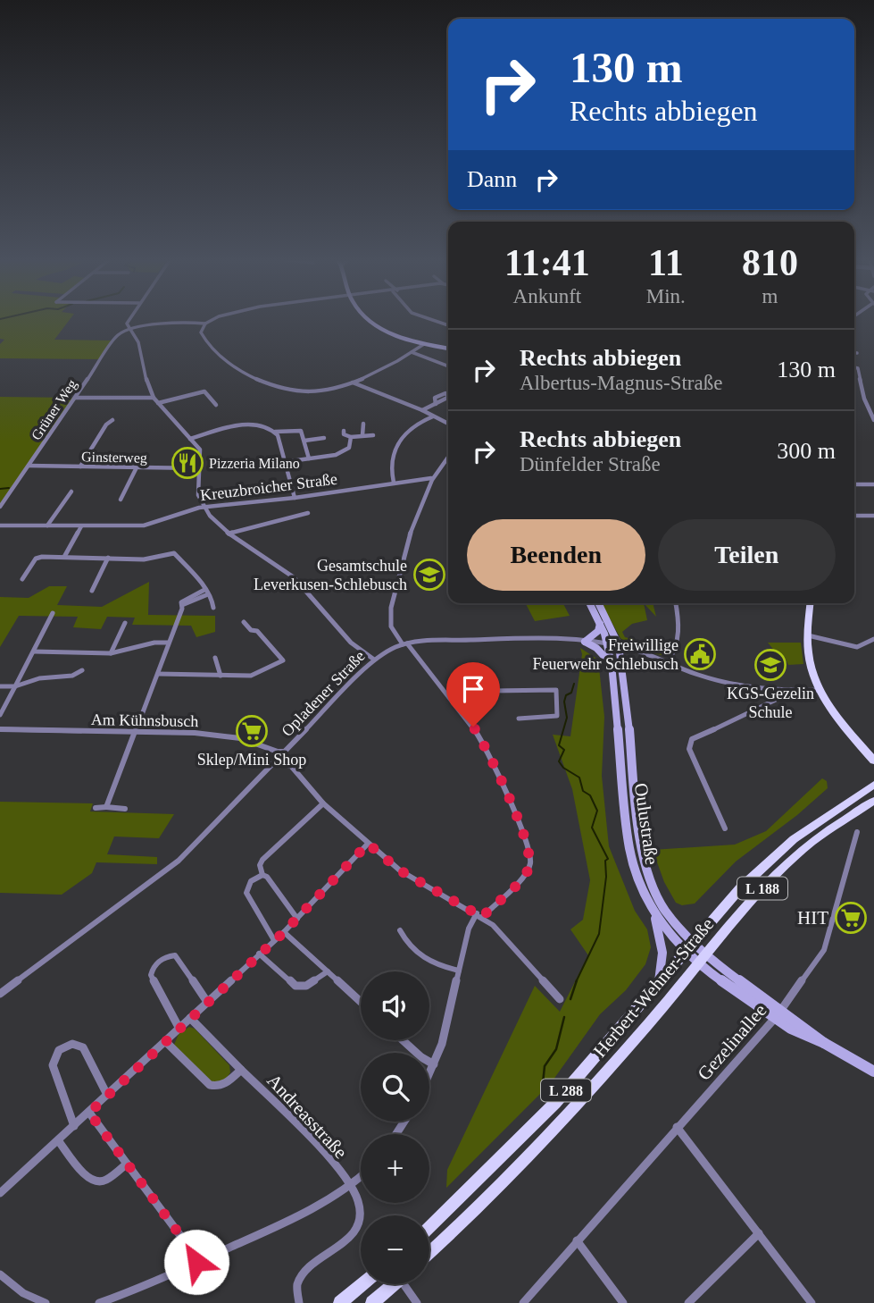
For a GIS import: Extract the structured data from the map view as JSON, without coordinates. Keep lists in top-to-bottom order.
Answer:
{
  "streets": {
    "main road": [
      "Oulustraße",
      "L 188",
      "Herbert-Wehner-Straße",
      "L 288"
    ],
    "street": [
      "Grüner Weg",
      "Ginsterweg",
      "Kreuzbroicher Straße",
      "Opladener Straße",
      "Am Kühnsbusch",
      "Gezelinallee",
      "Andreasstraße"
    ]
  },
  "crossings": [
    ["Grüner Weg", "Ginsterweg"],
    ["Opladener Straße", "Am Kühnsbusch"],
    ["Opladener Straße", "Oulustraße"],
    ["Oulustraße", "Herbert-Wehner-Straße"],
    ["Oulustraße", "Gezelinallee"]
  ],
  "places": {
    "restaurant": ["Pizzeria Milano"],
    "school or university": ["Gesamtschule Leverkusen-Schlebusch", "KGS-Gezelin Schule"],
    "public building": ["Freiwillige Feuerwehr Schlebusch"],
    "supermarket": ["Sklep/Mini Shop", "HIT"]
  },
  "page": {
    "turn": ["130 m", "Rechts abbiegen"],
    "then": "Dann",
    "eta": [
      "11:41",
      "Ankunft",
      "11",
      "Min.",
      "810",
      "m"
    ],
    "list": [
      {
        "name": "Rechts abbiegen",
        "note": "Albertus-Magnus-Straße",
        "value": "130 m"
      },
      {
        "name": "Rechts abbiegen",
        "note": "Dünfelder Straße",
        "value": "300 m"
      }
    ],
    "buttons": ["Beenden", "Teilen"],
    "map_buttons": ["+", "−"]
  }
}
